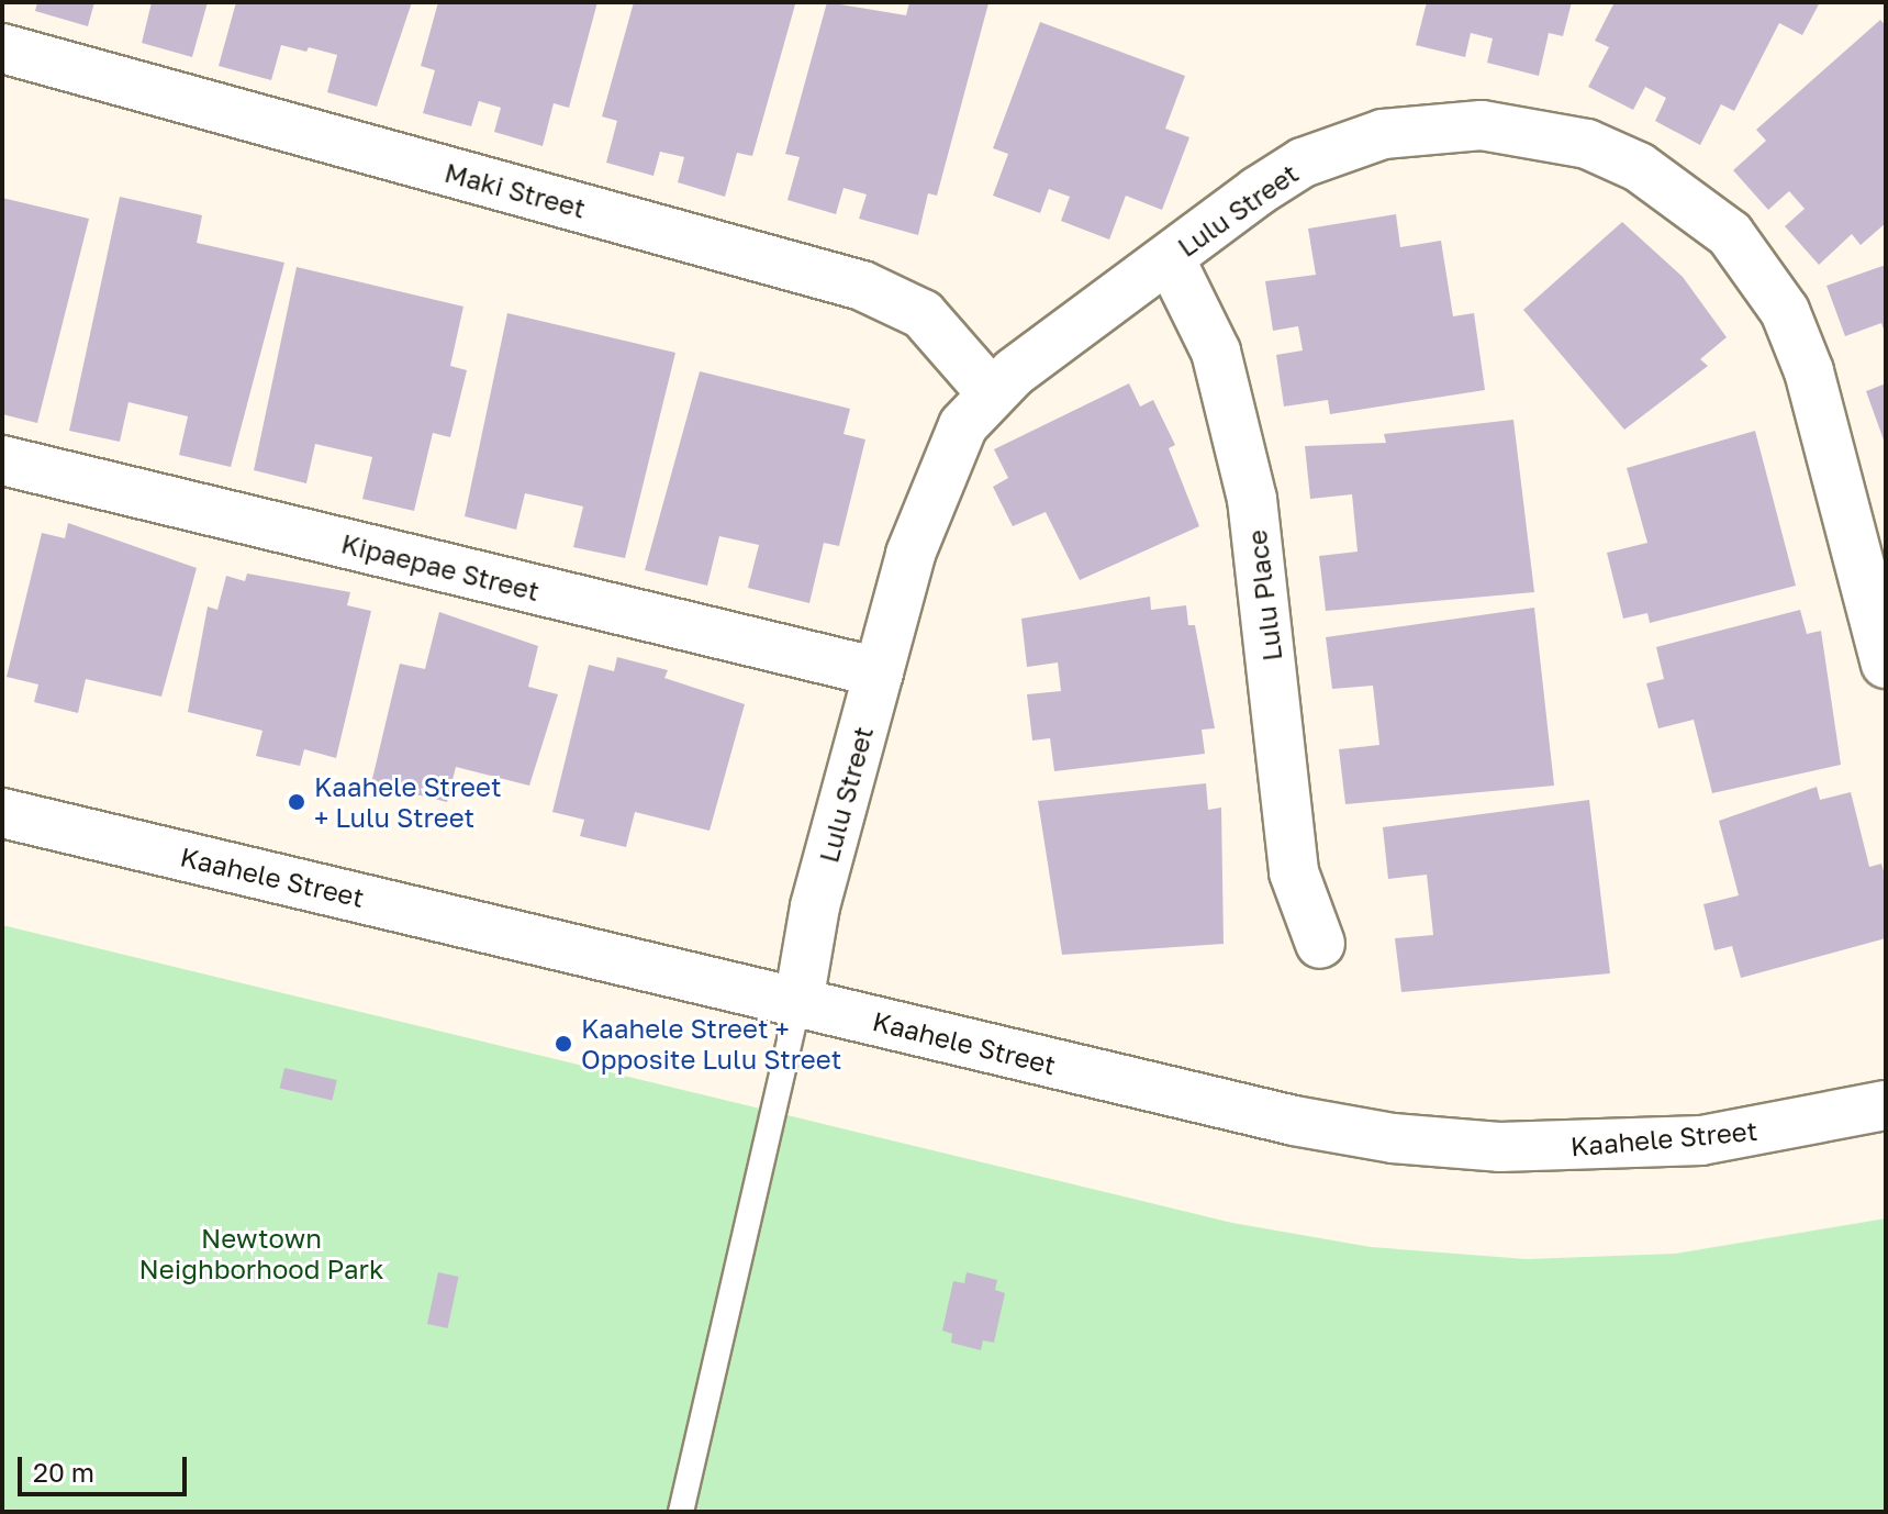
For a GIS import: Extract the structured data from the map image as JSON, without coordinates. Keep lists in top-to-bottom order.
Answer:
{
  "streets": {
    "street": [
      "Maki Street",
      "Lulu Street",
      "Kipaepae Street",
      "Lulu Place",
      "Kaahele Street"
    ]
  },
  "crossings": [
    ["Maki Street", "Lulu Street"],
    ["Lulu Street", "Kipaepae Street"],
    ["Lulu Street", "Lulu Place"],
    ["Lulu Street", "Kaahele Street"]
  ],
  "parks": ["Newtown Neighborhood Park"],
  "places": ["Kaahele Street + Lulu Street", "Kaahele Street + Opposite Lulu Street"],
  "scale_bar": "20 m"
}
